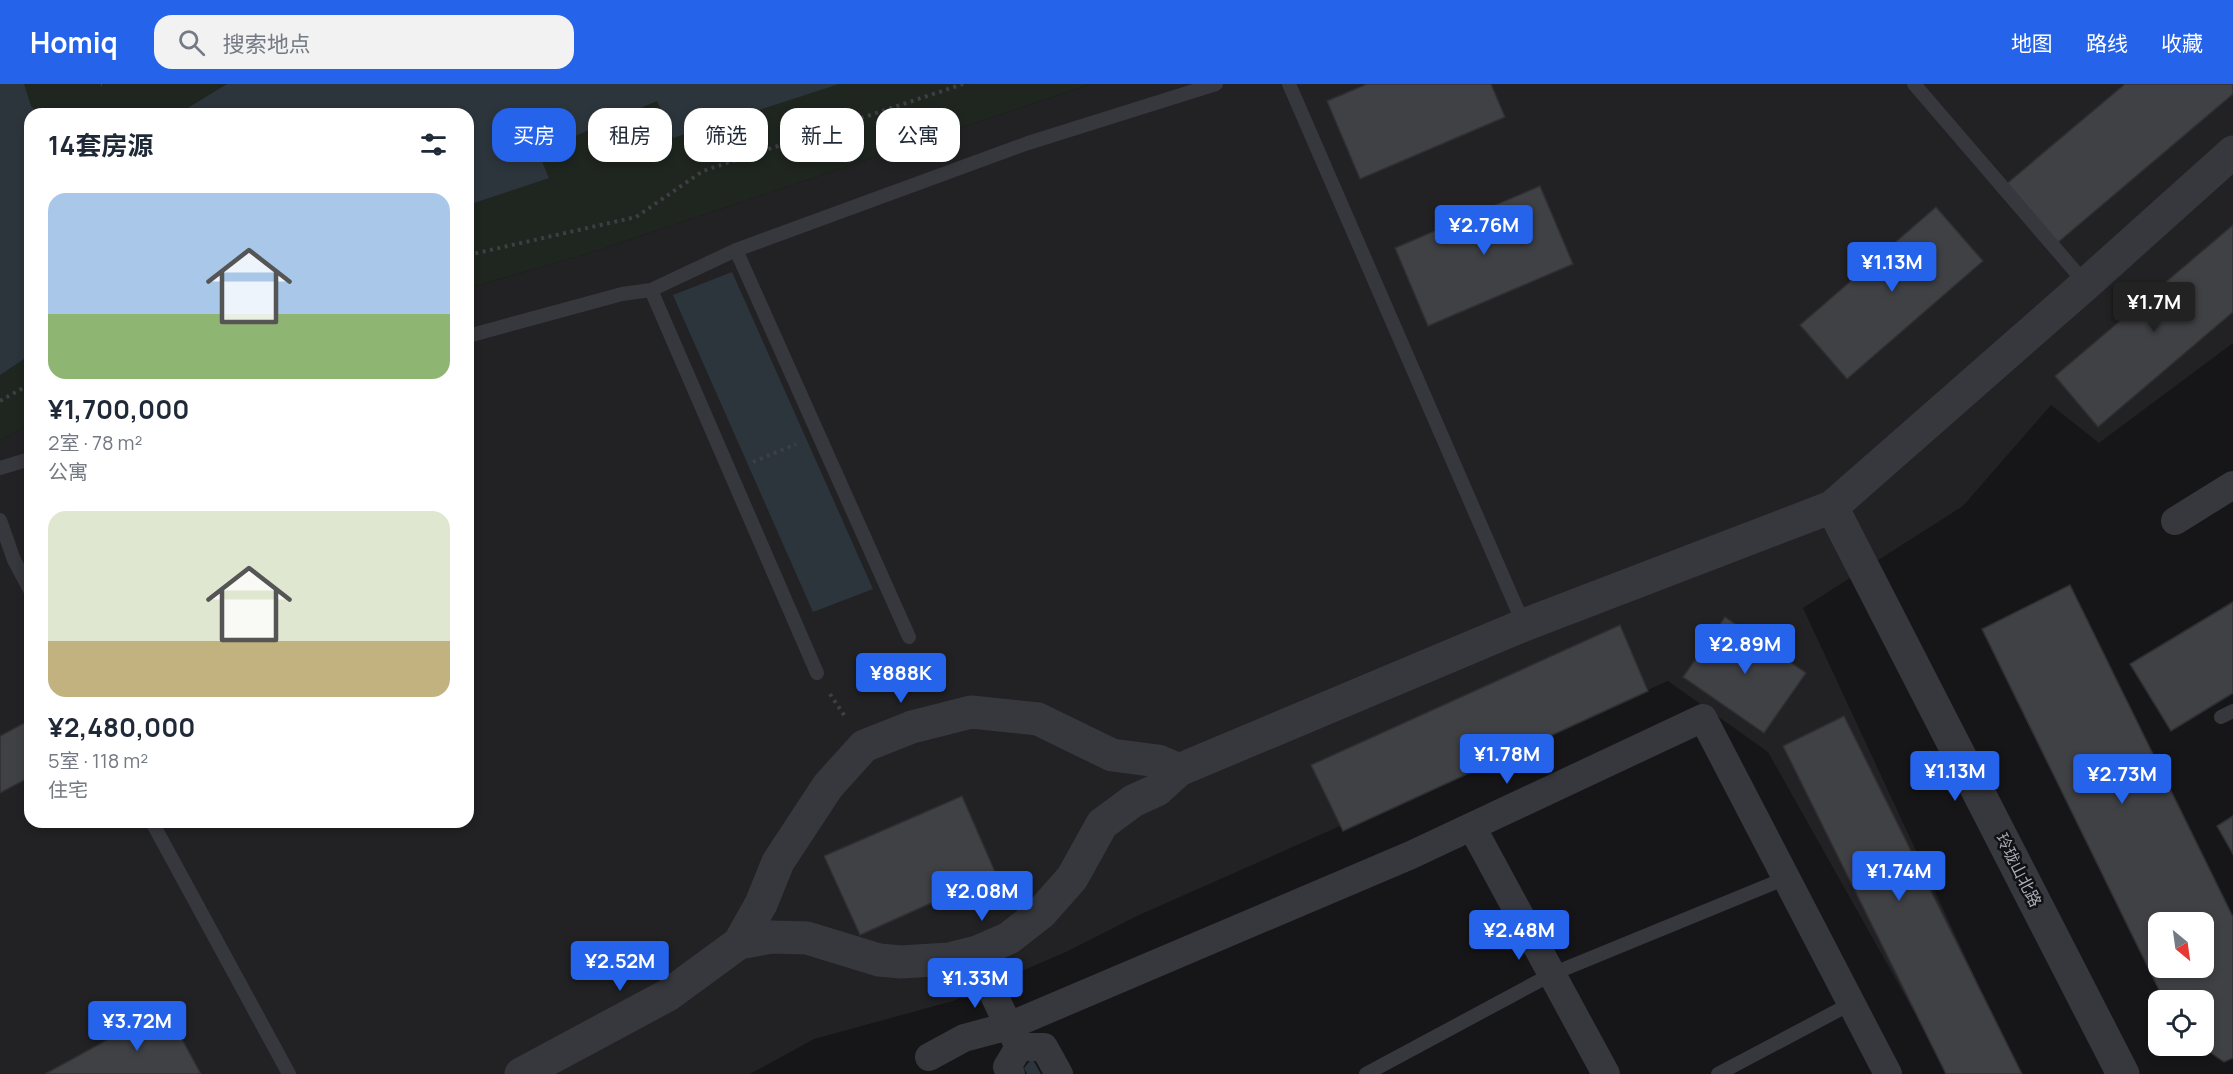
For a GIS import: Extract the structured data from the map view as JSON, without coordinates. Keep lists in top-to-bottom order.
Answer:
{
  "streets": {
    "street": ["玲珑山北路"]
  },
  "north": "bottom right",
  "page": {
    "header": "Homiq",
    "search": "搜索地点",
    "nav": ["地图", "路线", "收藏"],
    "chip": [
      "买房",
      "租房",
      "筛选",
      "新上",
      "公寓"
    ],
    "heading": "14套房源",
    "list": [
      {
        "name": "¥1,700,000",
        "note": "2室 · 78 m² · 公寓"
      },
      {
        "name": "¥2,480,000",
        "note": "5室 · 118 m² · 住宅"
      }
    ],
    "price": [
      "¥2.76M",
      "¥1.13M",
      "¥1.7M",
      "¥2.89M",
      "¥888K",
      "¥1.78M",
      "¥1.13M",
      "¥2.73M",
      "¥1.74M",
      "¥2.08M",
      "¥2.48M",
      "¥2.52M",
      "¥1.33M",
      "¥3.72M"
    ]
  }
}
